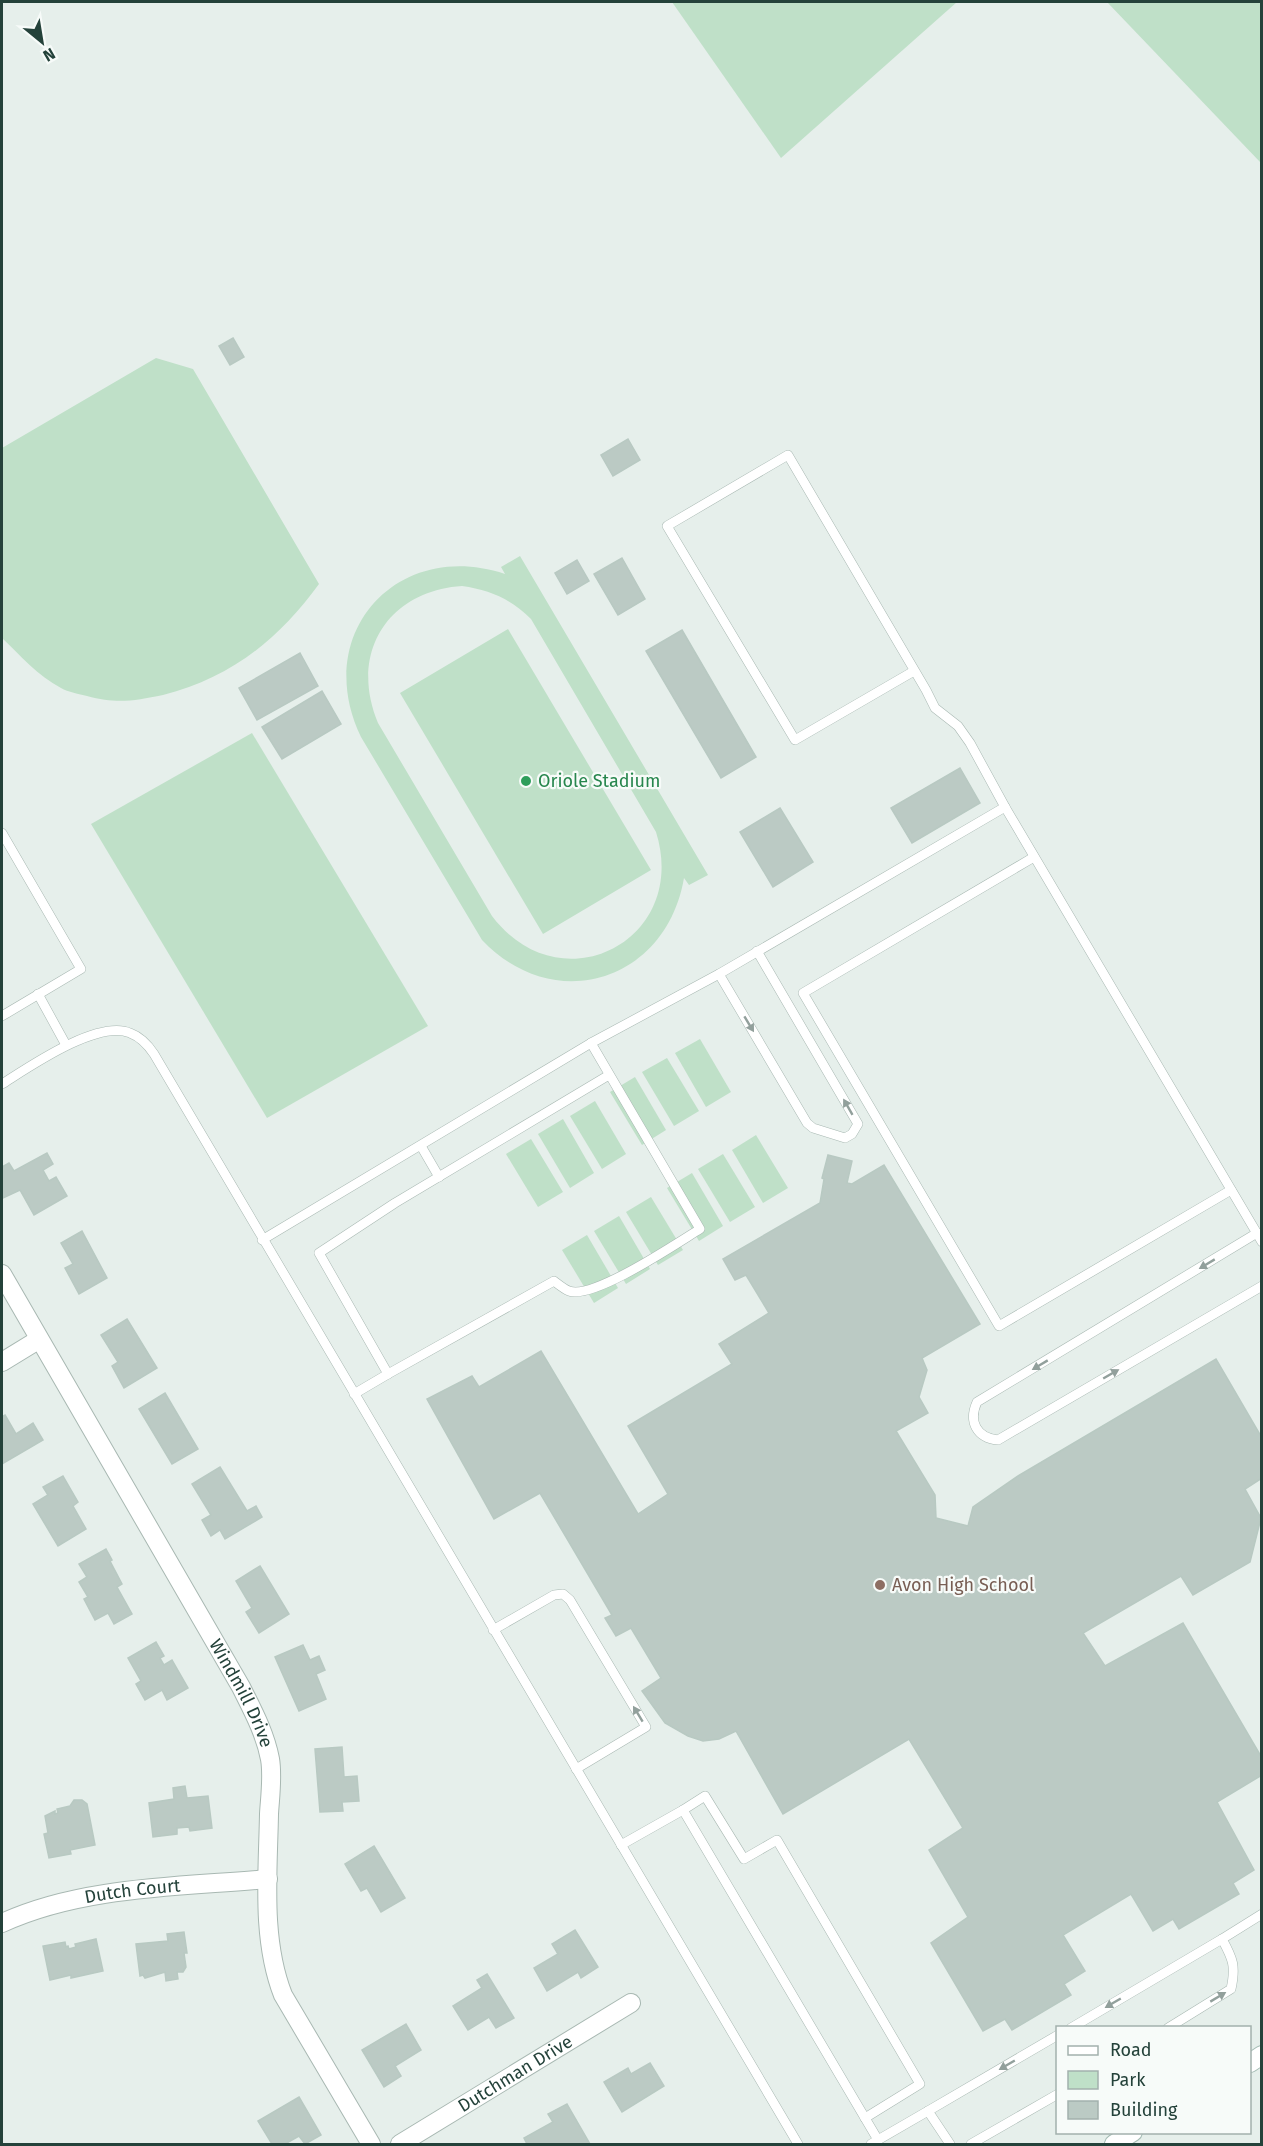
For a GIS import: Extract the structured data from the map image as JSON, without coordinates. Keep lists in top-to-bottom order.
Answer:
{
  "streets": {
    "street": ["Windmill Drive", "Dutch Court", "Dutchman Drive"]
  },
  "crossings": [
    ["Windmill Drive", "Dutch Court"]
  ],
  "places": ["Oriole Stadium", "Avon High School"],
  "legend": ["Road", "Park", "Building"],
  "north": "bottom right"
}
